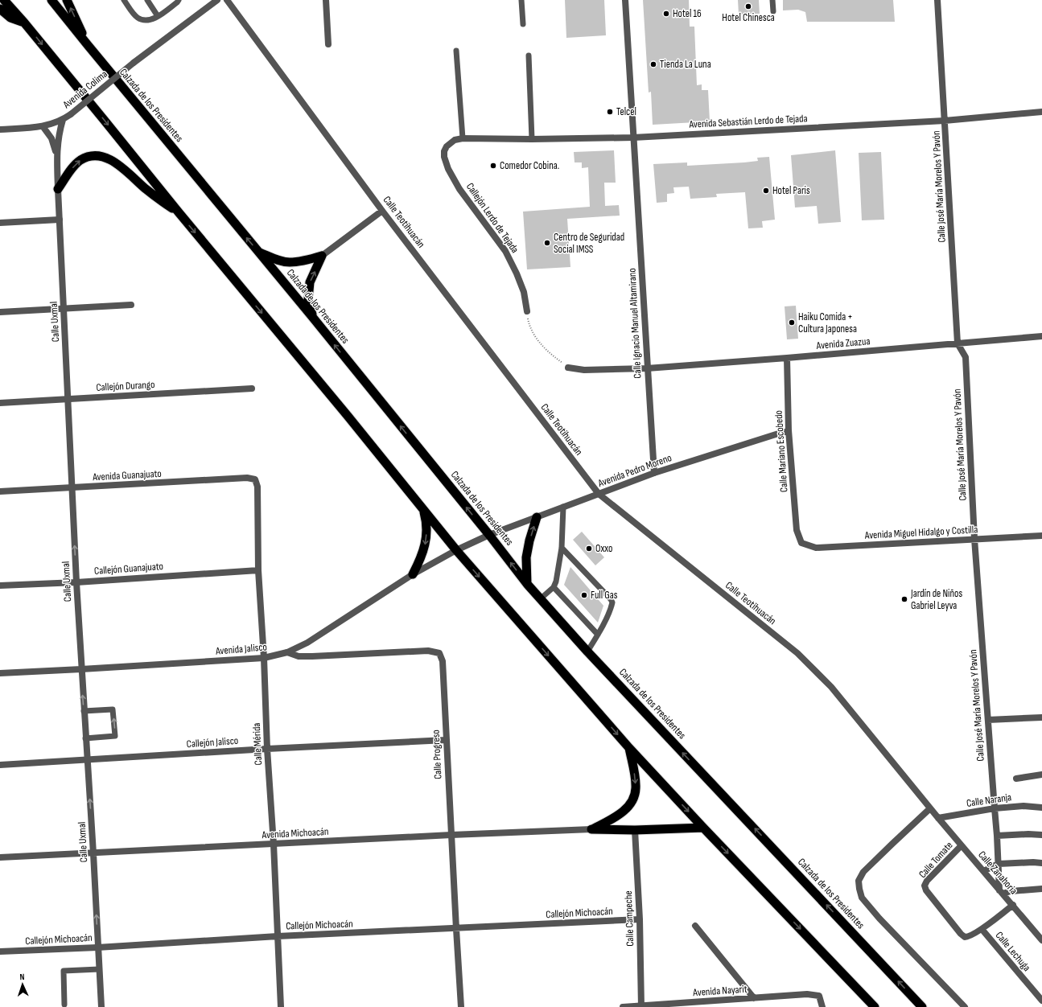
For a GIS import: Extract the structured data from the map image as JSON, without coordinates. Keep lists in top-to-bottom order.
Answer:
{
  "streets": {
    "highway": ["Calzada de los Presidentes"],
    "street": [
      "Avenida Colima",
      "Avenida Sebastián Lerdo de Tejada",
      "Calle José María Morelos Y Pavón",
      "Callejón Lerdo de Tejada",
      "Calle Teotihuacán",
      "Calle Uxmal",
      "Calle Ignacio Manuel Altamirano",
      "Avenida Zuazua",
      "Callejón Durango",
      "Calle Mariano Escobedo",
      "Avenida Pedro Moreno",
      "Avenida Guanajuato",
      "Avenida Miguel Hidalgo y Costilla",
      "Callejón Guanajuato",
      "Avenida Jalisco",
      "Callejón Jalisco",
      "Calle Mérida",
      "Calle Progreso",
      "Calle Naranja",
      "Avenida Michoacán",
      "Calle Tomate",
      "Calle Zanahoria",
      "Callejón Michoacán",
      "Calle Campeche",
      "Calle Lechuga",
      "Avenida Nayarit"
    ]
  },
  "crossings": [
    ["Avenida Colima", "Calle Uxmal"],
    ["Calzada de los Presidentes", "Avenida Pedro Moreno"],
    ["Avenida Sebastián Lerdo de Tejada", "Calle José María Morelos Y Pavón"],
    ["Avenida Sebastián Lerdo de Tejada", "Callejón Lerdo de Tejada"],
    ["Avenida Sebastián Lerdo de Tejada", "Calle Ignacio Manuel Altamirano"],
    ["Calle José María Morelos Y Pavón", "Avenida Zuazua"],
    ["Calle José María Morelos Y Pavón", "Avenida Miguel Hidalgo y Costilla"],
    ["Calle José María Morelos Y Pavón", "Calle Naranja"],
    ["Calle José María Morelos Y Pavón", "Calle Zanahoria"],
    ["Calle Teotihuacán", "Avenida Pedro Moreno"],
    ["Calle Teotihuacán", "Calle Naranja"],
    ["Calle Teotihuacán", "Calle Zanahoria"],
    ["Calle Uxmal", "Callejón Durango"],
    ["Calle Uxmal", "Avenida Guanajuato"],
    ["Calle Uxmal", "Callejón Guanajuato"],
    ["Calle Uxmal", "Avenida Jalisco"],
    ["Calle Uxmal", "Callejón Jalisco"],
    ["Calle Uxmal", "Avenida Michoacán"],
    ["Calle Uxmal", "Callejón Michoacán"],
    ["Calle Ignacio Manuel Altamirano", "Avenida Zuazua"],
    ["Calle Ignacio Manuel Altamirano", "Avenida Pedro Moreno"],
    ["Avenida Zuazua", "Calle Mariano Escobedo"],
    ["Calle Mariano Escobedo", "Avenida Pedro Moreno"],
    ["Calle Mariano Escobedo", "Avenida Miguel Hidalgo y Costilla"],
    ["Avenida Pedro Moreno", "Avenida Jalisco"],
    ["Avenida Guanajuato", "Calle Mérida"],
    ["Callejón Guanajuato", "Calle Mérida"],
    ["Avenida Jalisco", "Calle Mérida"],
    ["Avenida Jalisco", "Calle Progreso"],
    ["Callejón Jalisco", "Calle Mérida"],
    ["Callejón Jalisco", "Calle Progreso"],
    ["Calle Mérida", "Avenida Michoacán"],
    ["Calle Mérida", "Callejón Michoacán"],
    ["Calle Progreso", "Avenida Michoacán"],
    ["Calle Progreso", "Callejón Michoacán"],
    ["Calle Naranja", "Calle Zanahoria"],
    ["Calle Tomate", "Calle Zanahoria"],
    ["Calle Tomate", "Calle Lechuga"],
    ["Callejón Michoacán", "Calle Campeche"],
    ["Calle Campeche", "Avenida Nayarit"]
  ],
  "one_way": ["Calle Uxmal"],
  "places": [
    "Hotel Chinesca",
    "Hotel 16",
    "Tienda La Luna",
    "Telcel",
    "Comedor Cobina.",
    "Hotel Paris",
    "Centro de Seguridad Social IMSS",
    "Haiku Comida + Cultura Japonesa",
    "Oxxo",
    "Full Gas",
    "Jardín de Niños Gabriel Leyva"
  ],
  "north": "top"
}
